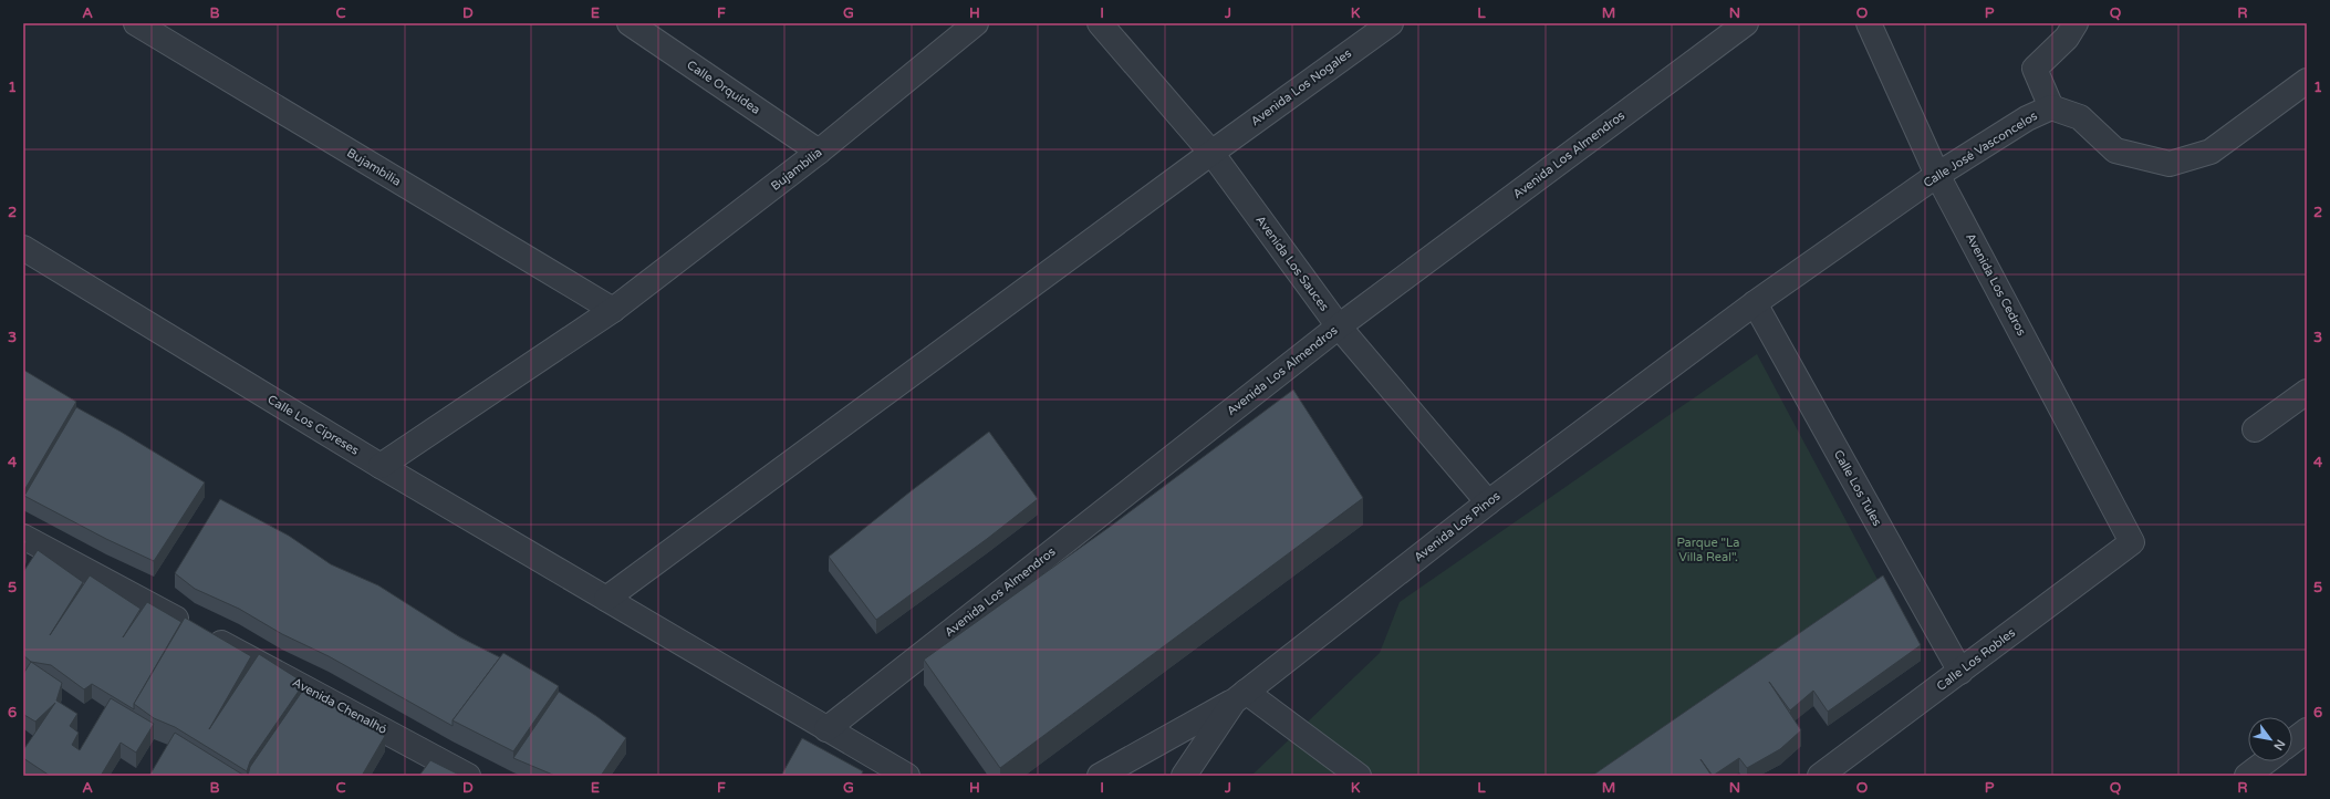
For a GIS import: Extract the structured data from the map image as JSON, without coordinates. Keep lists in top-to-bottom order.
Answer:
{
  "streets": {
    "street": [
      "Calle Orquídea",
      "Avenida Los Nogales",
      "Calle José Vasconcelos",
      "Avenida Los Almendros",
      "Bujambilia",
      "Avenida Los Sauces",
      "Avenida Los Cedros",
      "Calle Los Cipreses",
      "Calle Los Tules",
      "Avenida Los Pinos",
      "Calle Los Robles",
      "Avenida Chenalhó"
    ]
  },
  "crossings": [
    ["Calle Orquídea", "Bujambilia"],
    ["Avenida Los Nogales", "Avenida Los Sauces"],
    ["Avenida Los Nogales", "Calle Los Cipreses"],
    ["Calle José Vasconcelos", "Avenida Los Cedros"],
    ["Calle José Vasconcelos", "Calle Los Tules"],
    ["Calle José Vasconcelos", "Avenida Los Pinos"],
    ["Avenida Los Almendros", "Avenida Los Sauces"],
    ["Avenida Los Almendros", "Calle Los Cipreses"],
    ["Bujambilia", "Calle Los Cipreses"],
    ["Avenida Los Sauces", "Avenida Los Pinos"],
    ["Avenida Los Cedros", "Calle Los Robles"],
    ["Calle Los Tules", "Avenida Los Pinos"],
    ["Calle Los Tules", "Calle Los Robles"]
  ],
  "parks": ["Parque \"La Villa Real\"."],
  "north": "bottom right",
  "grid": {
    "columns": [
      "A",
      "B",
      "C",
      "D",
      "E",
      "F",
      "G",
      "H",
      "I",
      "J",
      "K",
      "L",
      "M",
      "N",
      "O",
      "P",
      "Q",
      "R"
    ],
    "rows": [
      "1",
      "2",
      "3",
      "4",
      "5",
      "6"
    ]
  }
}
